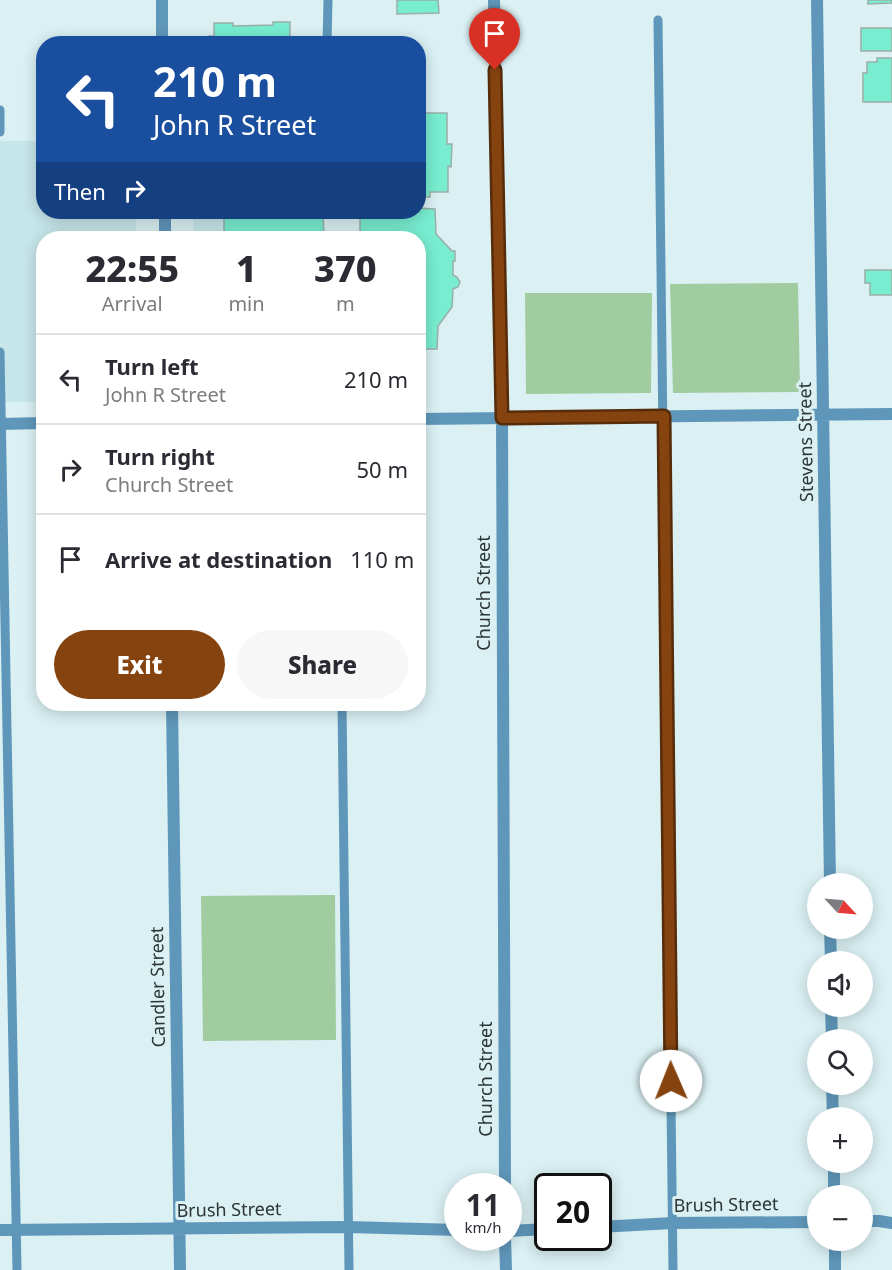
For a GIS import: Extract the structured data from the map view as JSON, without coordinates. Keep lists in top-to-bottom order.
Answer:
{
  "streets": {
    "street": [
      "Stevens Street",
      "Church Street",
      "Candler Street",
      "Brush Street"
    ]
  },
  "crossings": [
    ["Candler Street", "Brush Street"]
  ],
  "north": "bottom right",
  "page": {
    "turn": ["210 m", "John R Street"],
    "then": "Then",
    "eta": [
      "22:55",
      "Arrival",
      "1",
      "min",
      "370",
      "m"
    ],
    "list": [
      {
        "name": "Turn left",
        "note": "John R Street",
        "value": "210 m"
      },
      {
        "name": "Turn right",
        "note": "Church Street",
        "value": "50 m"
      },
      {
        "name": "Arrive at destination",
        "value": "110 m"
      }
    ],
    "buttons": ["Exit", "Share"],
    "map_buttons": ["+", "−"],
    "speed": "11 km/h",
    "limit": "20"
  }
}
